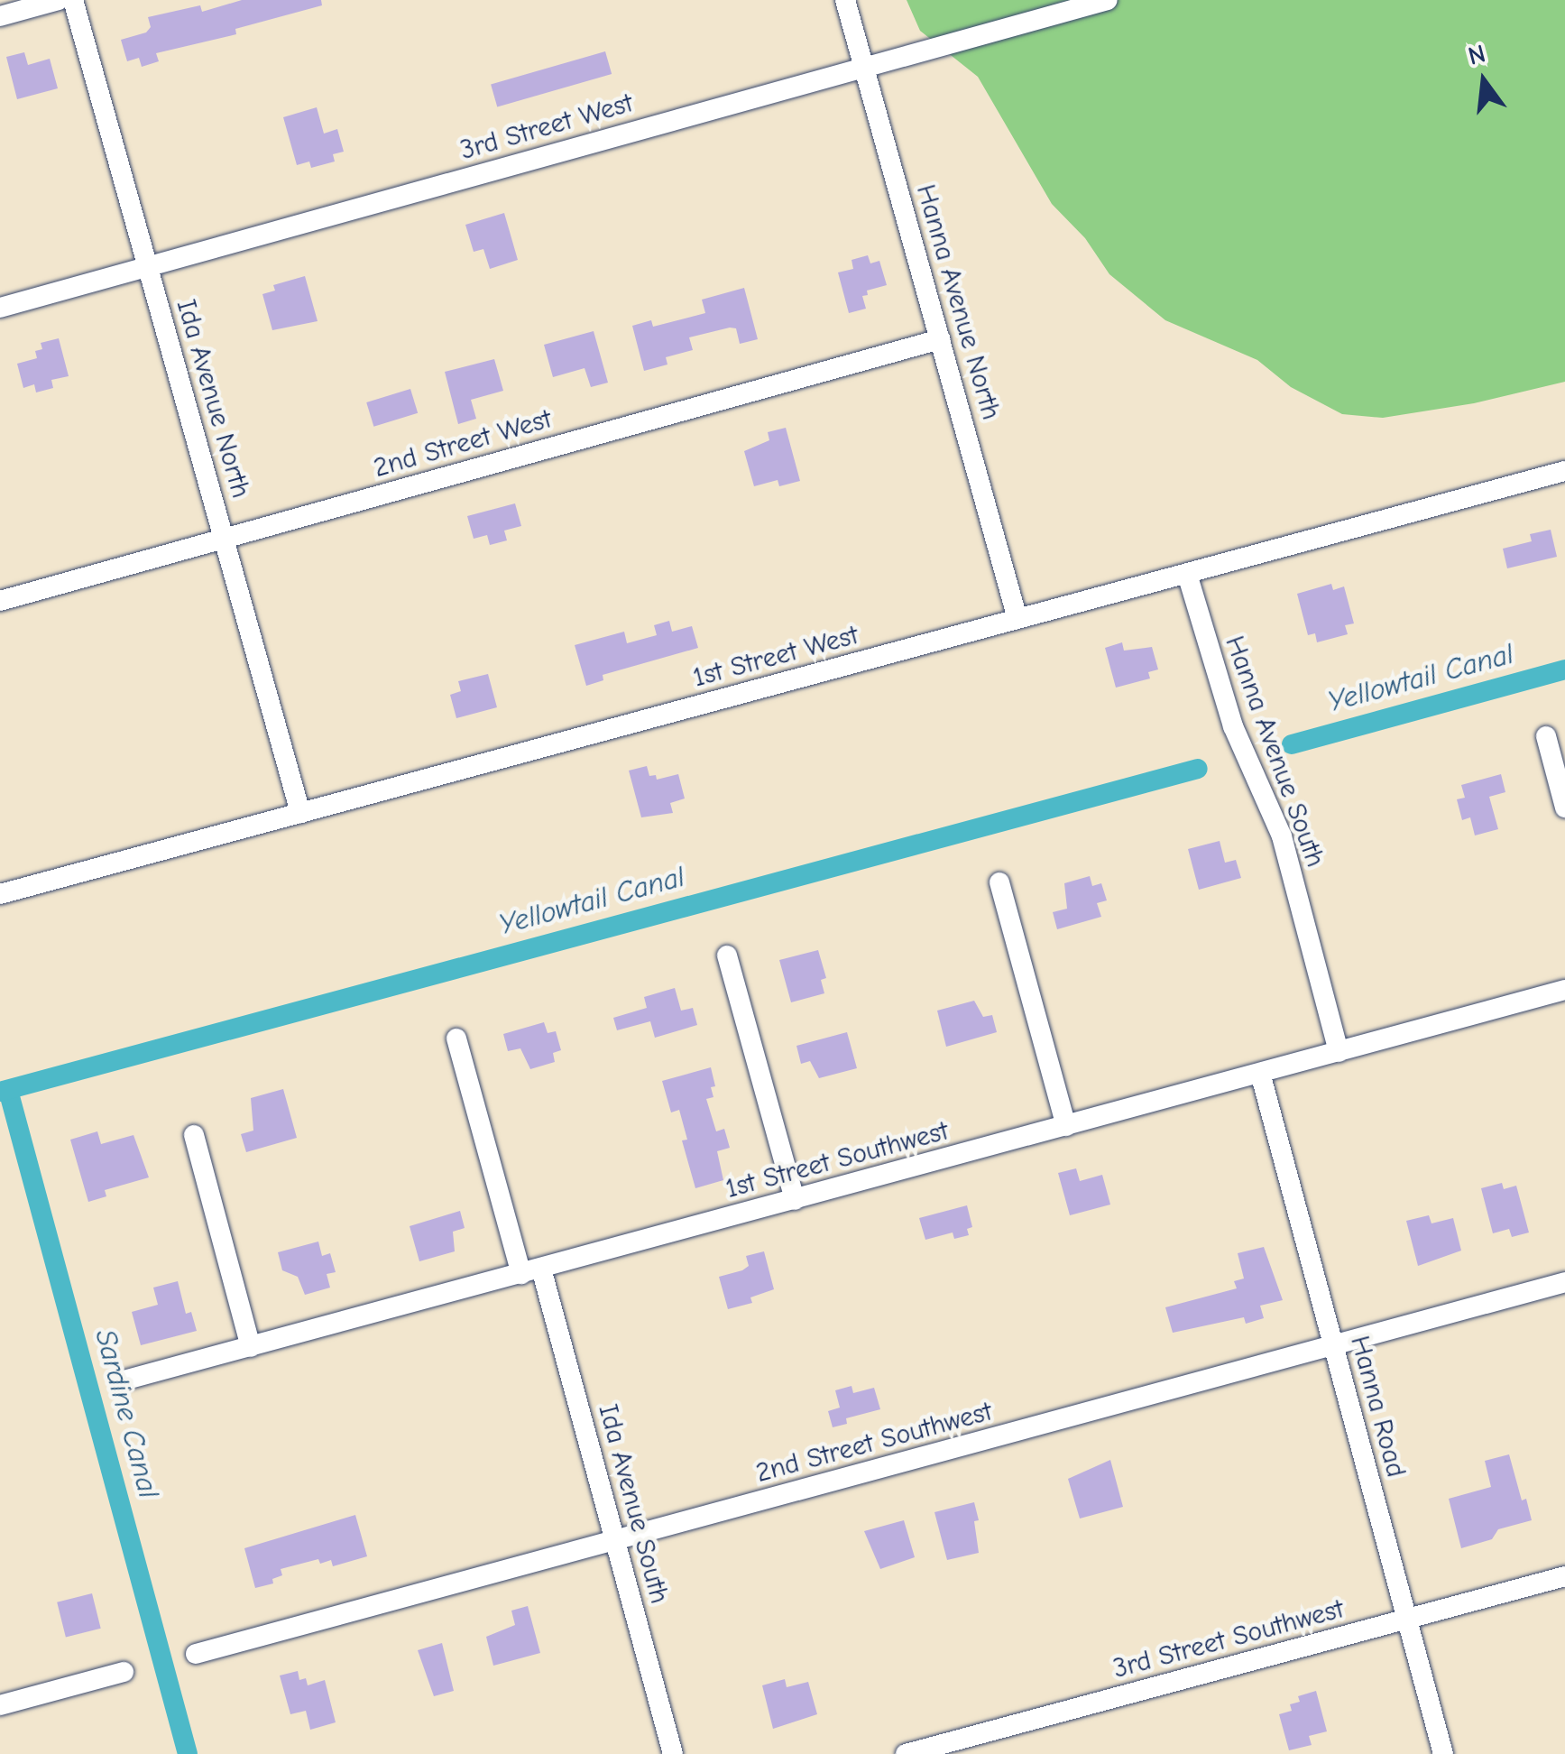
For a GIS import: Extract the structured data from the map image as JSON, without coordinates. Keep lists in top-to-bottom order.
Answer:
{
  "streets": {
    "street": [
      "3rd Street West",
      "Hanna Avenue North",
      "Ida Avenue North",
      "2nd Street West",
      "1st Street West",
      "Hanna Avenue South",
      "1st Street Southwest",
      "Hanna Road",
      "2nd Street Southwest",
      "Ida Avenue South",
      "3rd Street Southwest"
    ]
  },
  "crossings": [
    ["3rd Street West", "Hanna Avenue North"],
    ["3rd Street West", "Ida Avenue North"],
    ["Hanna Avenue North", "2nd Street West"],
    ["Hanna Avenue North", "1st Street West"],
    ["Ida Avenue North", "2nd Street West"],
    ["Ida Avenue North", "1st Street West"],
    ["1st Street West", "Hanna Avenue South"],
    ["Hanna Avenue South", "1st Street Southwest"],
    ["1st Street Southwest", "Hanna Road"],
    ["1st Street Southwest", "Ida Avenue South"],
    ["Hanna Road", "2nd Street Southwest"],
    ["Hanna Road", "3rd Street Southwest"],
    ["2nd Street Southwest", "Ida Avenue South"]
  ],
  "water": ["Yellowtail Canal", "Sardine Canal"],
  "north": "top"
}
